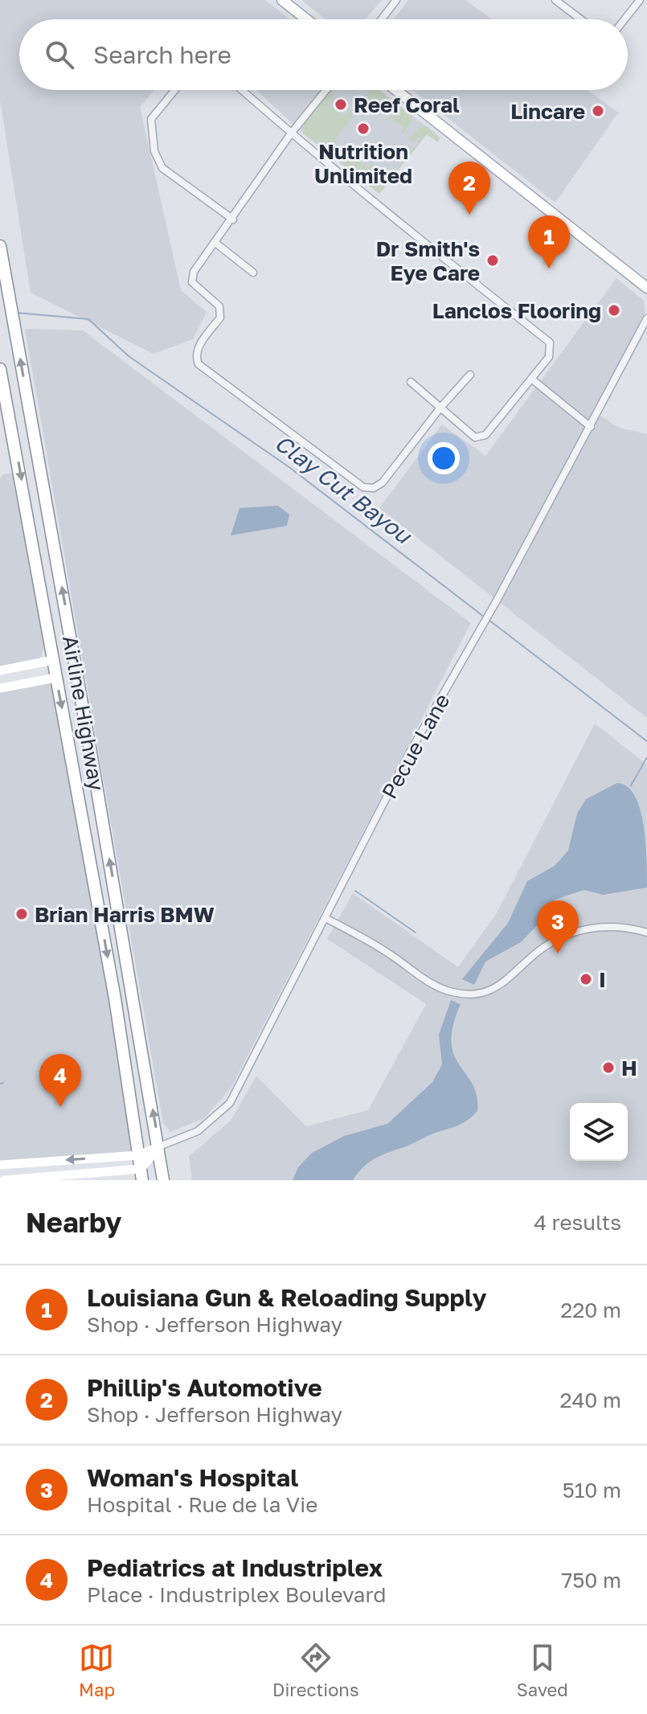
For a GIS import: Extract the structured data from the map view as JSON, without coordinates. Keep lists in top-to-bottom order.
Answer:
{
  "streets": {
    "highway": ["Airline Highway"],
    "street": ["Pecue Lane"]
  },
  "crossings": [
    ["Airline Highway", "Pecue Lane"]
  ],
  "water": ["Clay Cut Bayou"],
  "places": [
    "Reef Coral",
    "Lincare",
    "Nutrition Unlimited",
    "Dr Smith's Eye Care",
    "Lanclos Flooring",
    "Brian Harris BMW",
    "I",
    "H"
  ],
  "page": {
    "search": "Search here",
    "pins": [
      "2",
      "1",
      "3",
      "4"
    ],
    "heading": ["Nearby", "4 results"],
    "list": [
      {
        "mark": "1",
        "name": "Louisiana Gun & Reloading Supply",
        "note": "Shop · Jefferson Highway",
        "value": "220 m"
      },
      {
        "mark": "2",
        "name": "Phillip's Automotive",
        "note": "Shop · Jefferson Highway",
        "value": "240 m"
      },
      {
        "mark": "3",
        "name": "Woman's Hospital",
        "note": "Hospital · Rue de la Vie",
        "value": "510 m"
      },
      {
        "mark": "4",
        "name": "Pediatrics at Industriplex",
        "note": "Place · Industriplex Boulevard",
        "value": "750 m"
      }
    ],
    "nav": ["Map", "Directions", "Saved"]
  }
}
